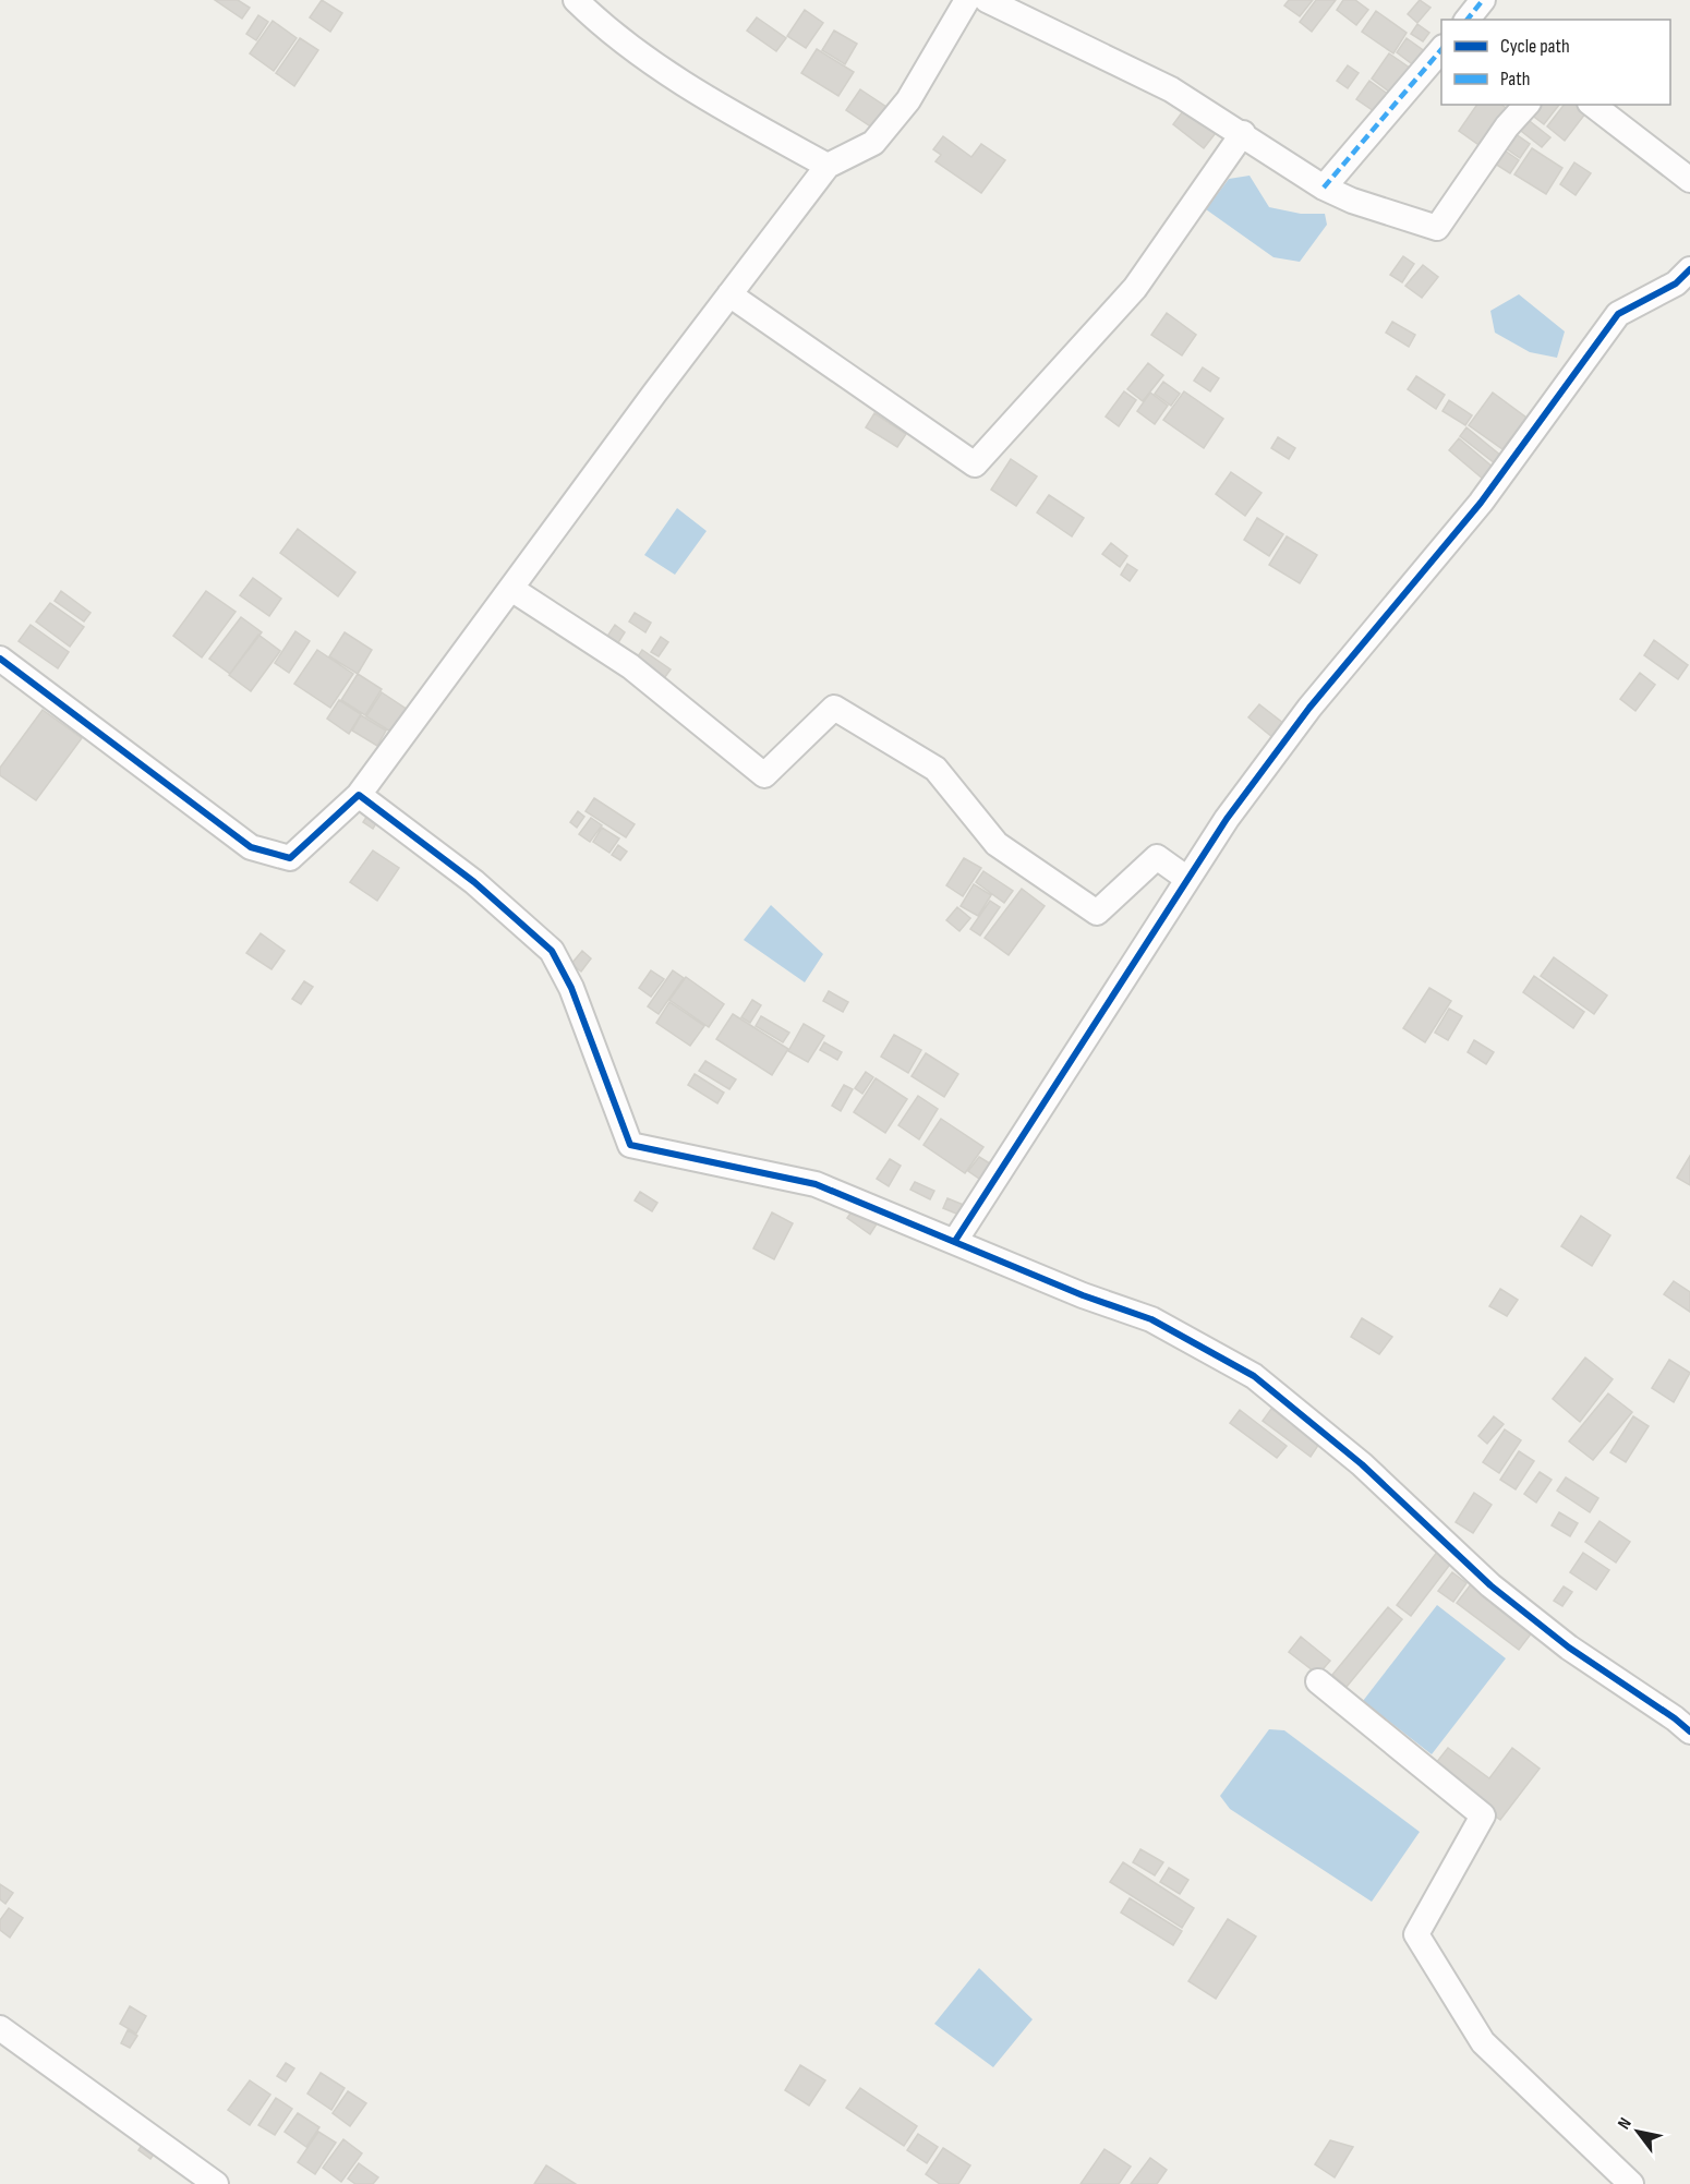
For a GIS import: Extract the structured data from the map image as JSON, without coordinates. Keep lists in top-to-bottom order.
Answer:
{
  "legend": ["Cycle path", "Path"],
  "north": "top left"
}
